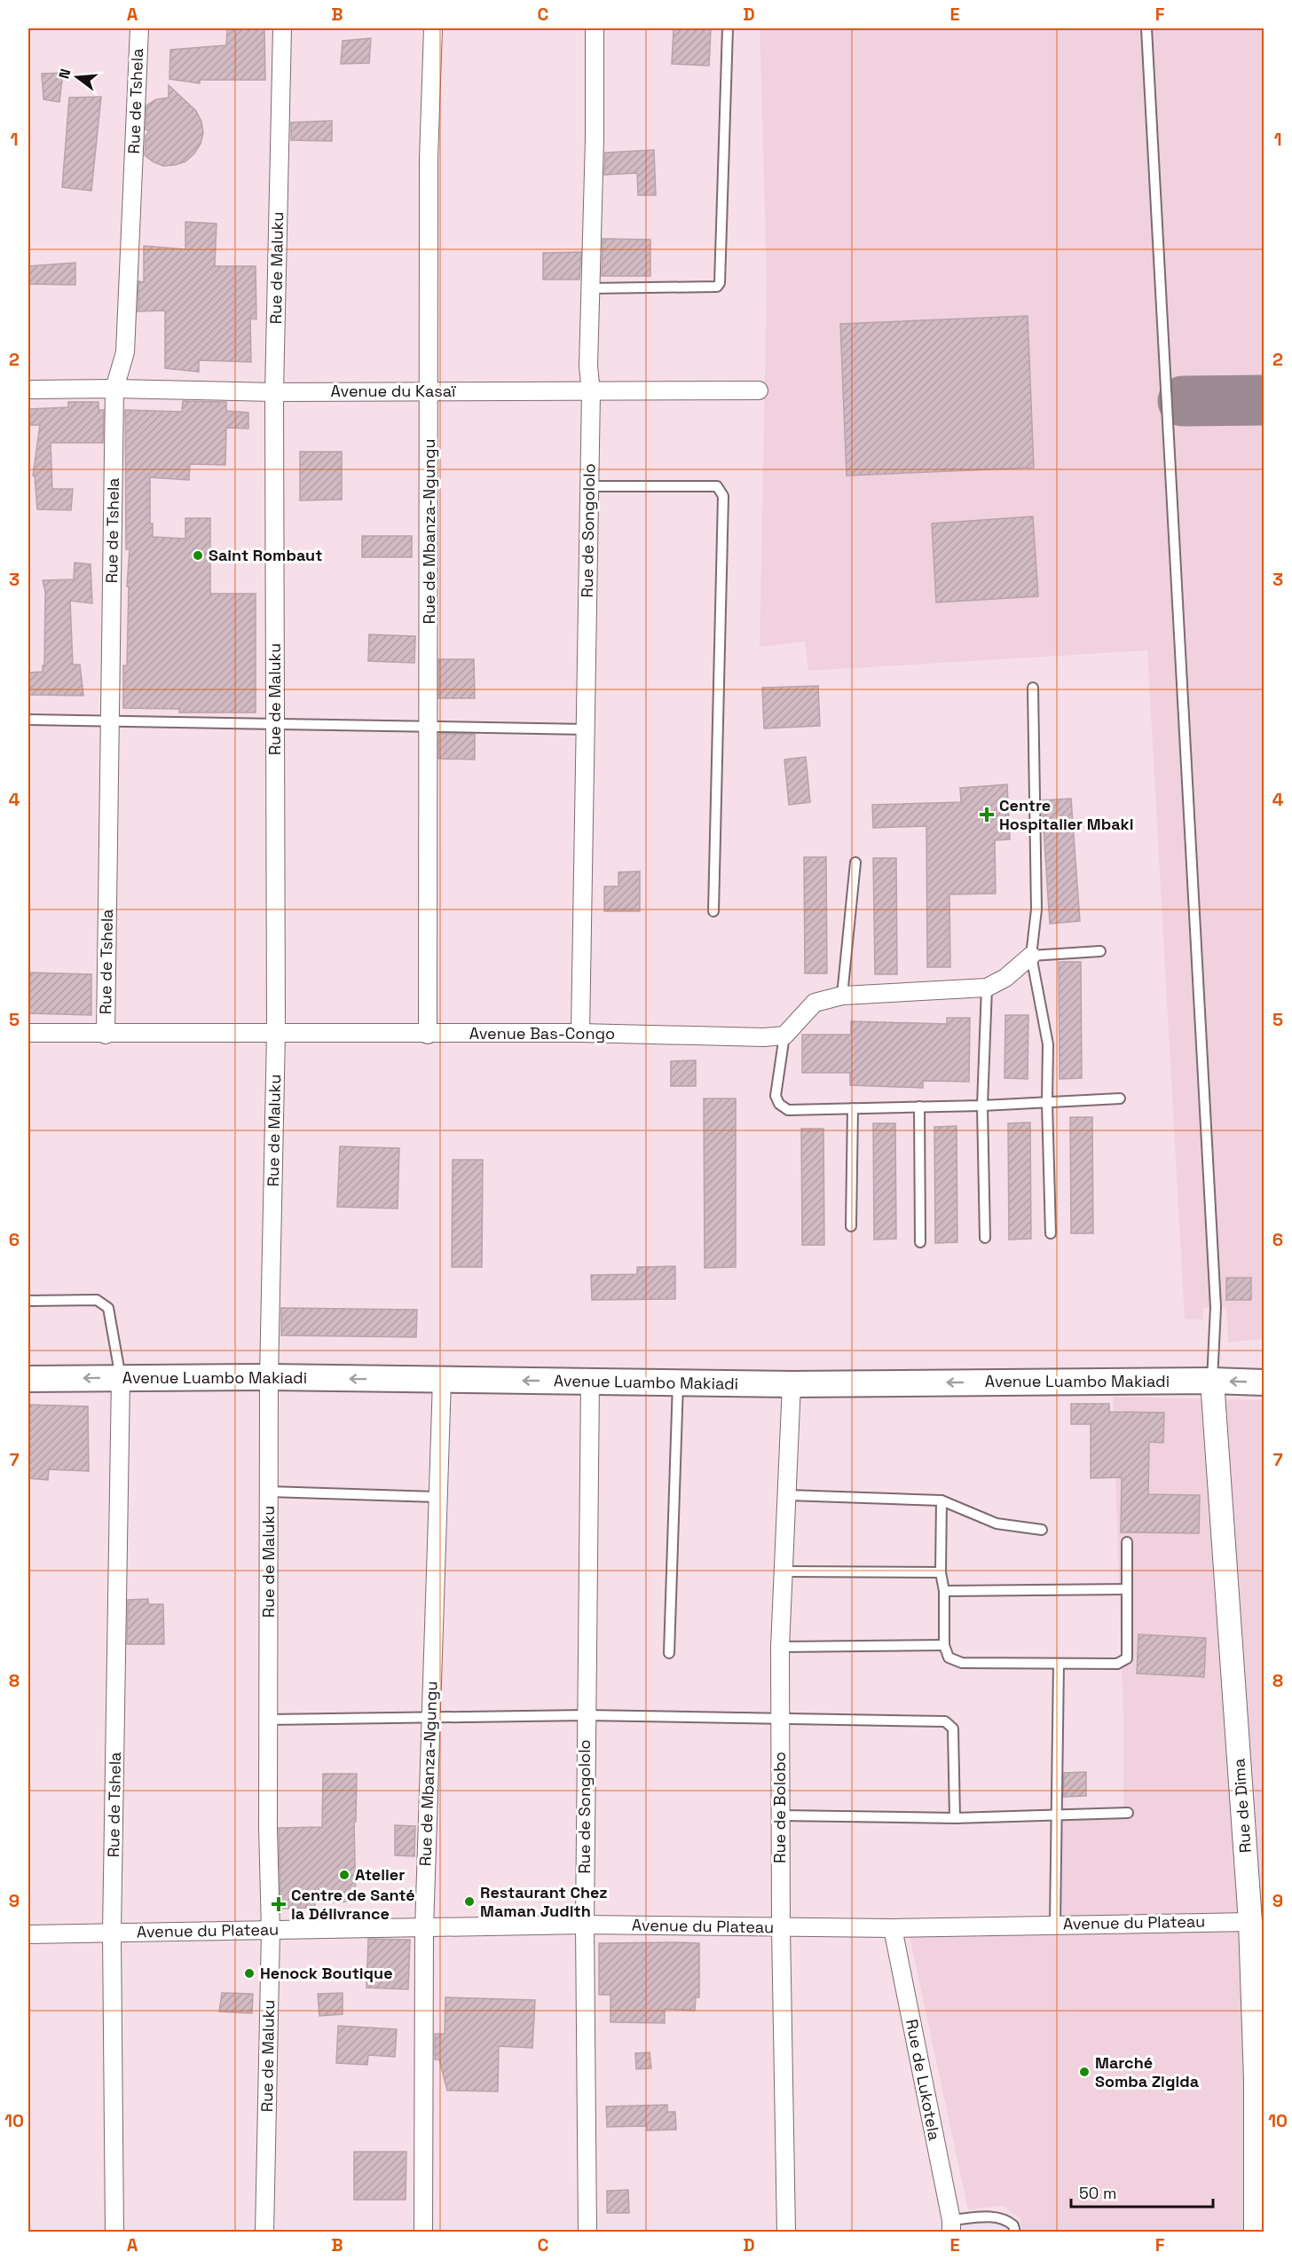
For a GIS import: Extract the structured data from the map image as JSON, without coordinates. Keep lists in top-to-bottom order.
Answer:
{
  "streets": {
    "main road": ["Avenue Luambo Makiadi"],
    "street": [
      "Rue de Tshela",
      "Rue de Maluku",
      "Avenue du Kasaï",
      "Rue de Songololo",
      "Rue de Mbanza-Ngungu",
      "Avenue Bas-Congo",
      "Rue de Dima",
      "Rue de Bolobo",
      "Avenue du Plateau",
      "Rue de Lukotela"
    ]
  },
  "crossings": [
    ["Rue de Tshela", "Avenue du Kasaï"],
    ["Rue de Tshela", "Avenue Bas-Congo"],
    ["Rue de Tshela", "Avenue Luambo Makiadi"],
    ["Rue de Tshela", "Avenue du Plateau"],
    ["Rue de Maluku", "Avenue du Kasaï"],
    ["Rue de Maluku", "Avenue Bas-Congo"],
    ["Rue de Maluku", "Avenue Luambo Makiadi"],
    ["Rue de Maluku", "Avenue du Plateau"],
    ["Avenue du Kasaï", "Rue de Songololo"],
    ["Avenue du Kasaï", "Rue de Mbanza-Ngungu"],
    ["Rue de Songololo", "Avenue Bas-Congo"],
    ["Rue de Songololo", "Avenue Luambo Makiadi"],
    ["Rue de Songololo", "Avenue du Plateau"],
    ["Rue de Mbanza-Ngungu", "Avenue Bas-Congo"],
    ["Rue de Mbanza-Ngungu", "Avenue Luambo Makiadi"],
    ["Rue de Mbanza-Ngungu", "Avenue du Plateau"],
    ["Avenue Luambo Makiadi", "Rue de Dima"],
    ["Avenue Luambo Makiadi", "Rue de Bolobo"],
    ["Rue de Dima", "Avenue du Plateau"],
    ["Rue de Bolobo", "Avenue du Plateau"],
    ["Avenue du Plateau", "Rue de Lukotela"]
  ],
  "one_way": ["Avenue Luambo Makiadi"],
  "places": {
    "other": [
      "Saint Rombaut",
      "Atelier",
      "Restaurant Chez Maman Judith",
      "Henock Boutique",
      "Marché Somba Zigida"
    ],
    "health": ["Centre Hospitalier Mbaki", "Centre de Santé la Délivrance"]
  },
  "scale_bar": "50 m",
  "north": "left",
  "grid": {
    "columns": [
      "A",
      "B",
      "C",
      "D",
      "E",
      "F"
    ],
    "rows": [
      "1",
      "2",
      "3",
      "4",
      "5",
      "6",
      "7",
      "8",
      "9",
      "10"
    ]
  }
}
